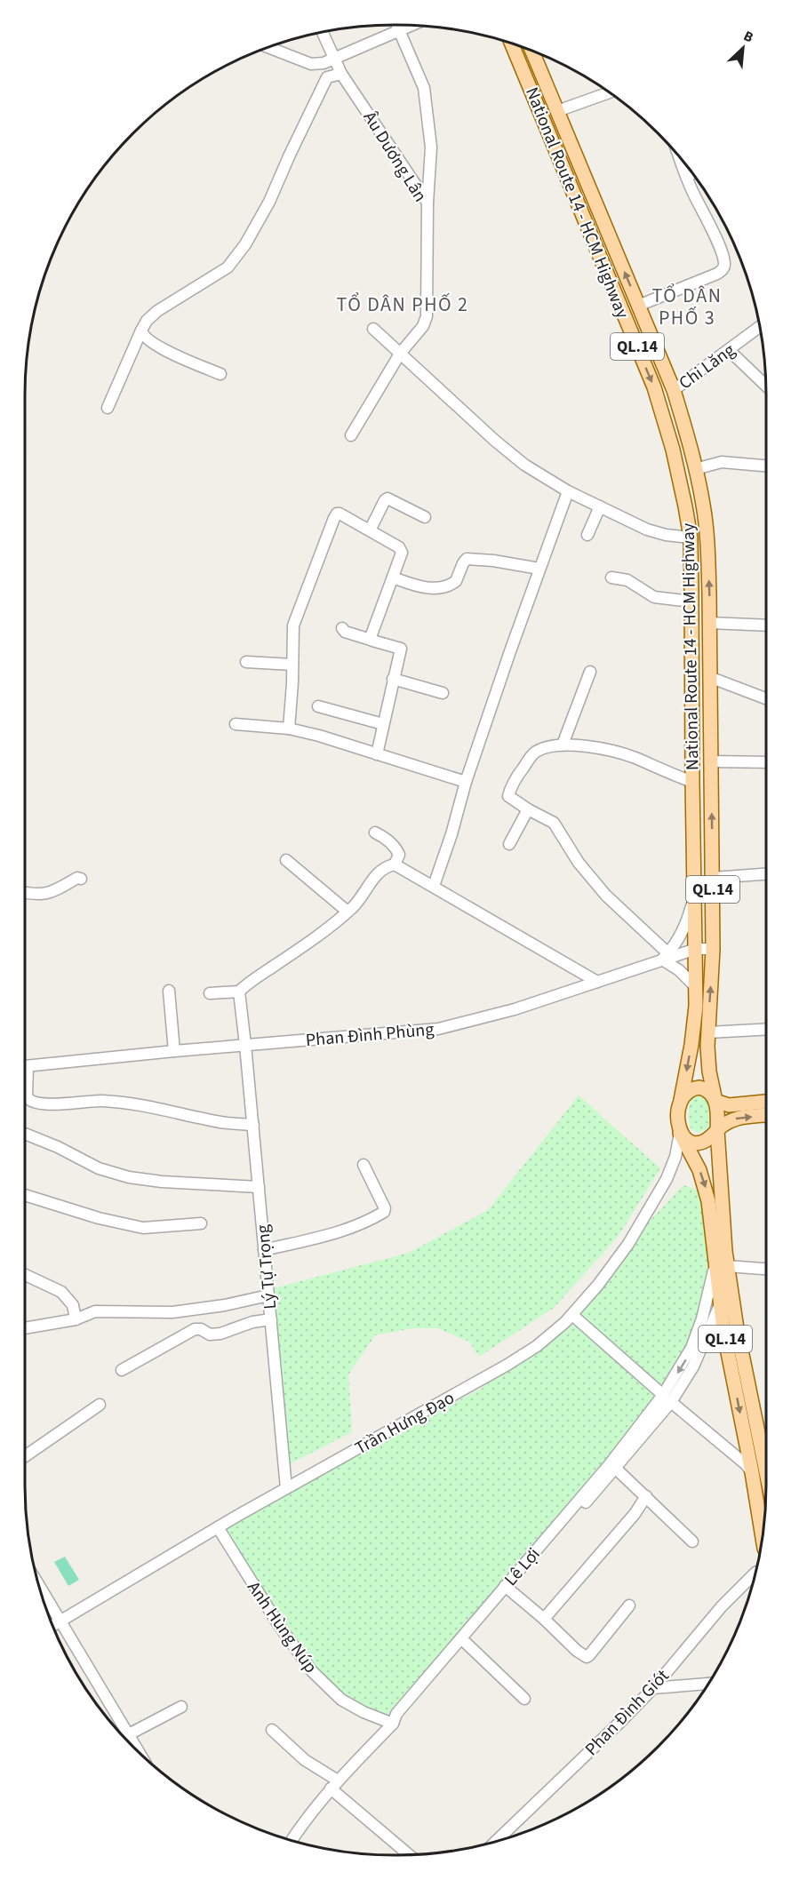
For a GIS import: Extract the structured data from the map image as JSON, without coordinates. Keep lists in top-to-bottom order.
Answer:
{
  "streets": {
    "main road": ["National Route 14 - HCM Highway", "QL.14"],
    "street": [
      "Âu Dương Lân",
      "Chi Lăng",
      "Phan Đình Phùng",
      "Lý Tự Trọng",
      "Trần Hưng Đạo",
      "Lê Lợi",
      "Anh Hùng Núp",
      "Phan Đình Giót"
    ]
  },
  "crossings": [
    ["National Route 14 - HCM Highway", "QL.14"],
    ["National Route 14 - HCM Highway", "Chi Lăng"],
    ["National Route 14 - HCM Highway", "Phan Đình Phùng"],
    ["National Route 14 - HCM Highway", "Trần Hưng Đạo"],
    ["QL.14", "Trần Hưng Đạo"],
    ["QL.14", "Lê Lợi"],
    ["Phan Đình Phùng", "Lý Tự Trọng"],
    ["Lý Tự Trọng", "Trần Hưng Đạo"],
    ["Trần Hưng Đạo", "Anh Hùng Núp"],
    ["Lê Lợi", "Anh Hùng Núp"]
  ],
  "districts": ["TỔ DÂN PHỐ 3", "TỔ DÂN PHỐ 2"],
  "north": "top right"
}
